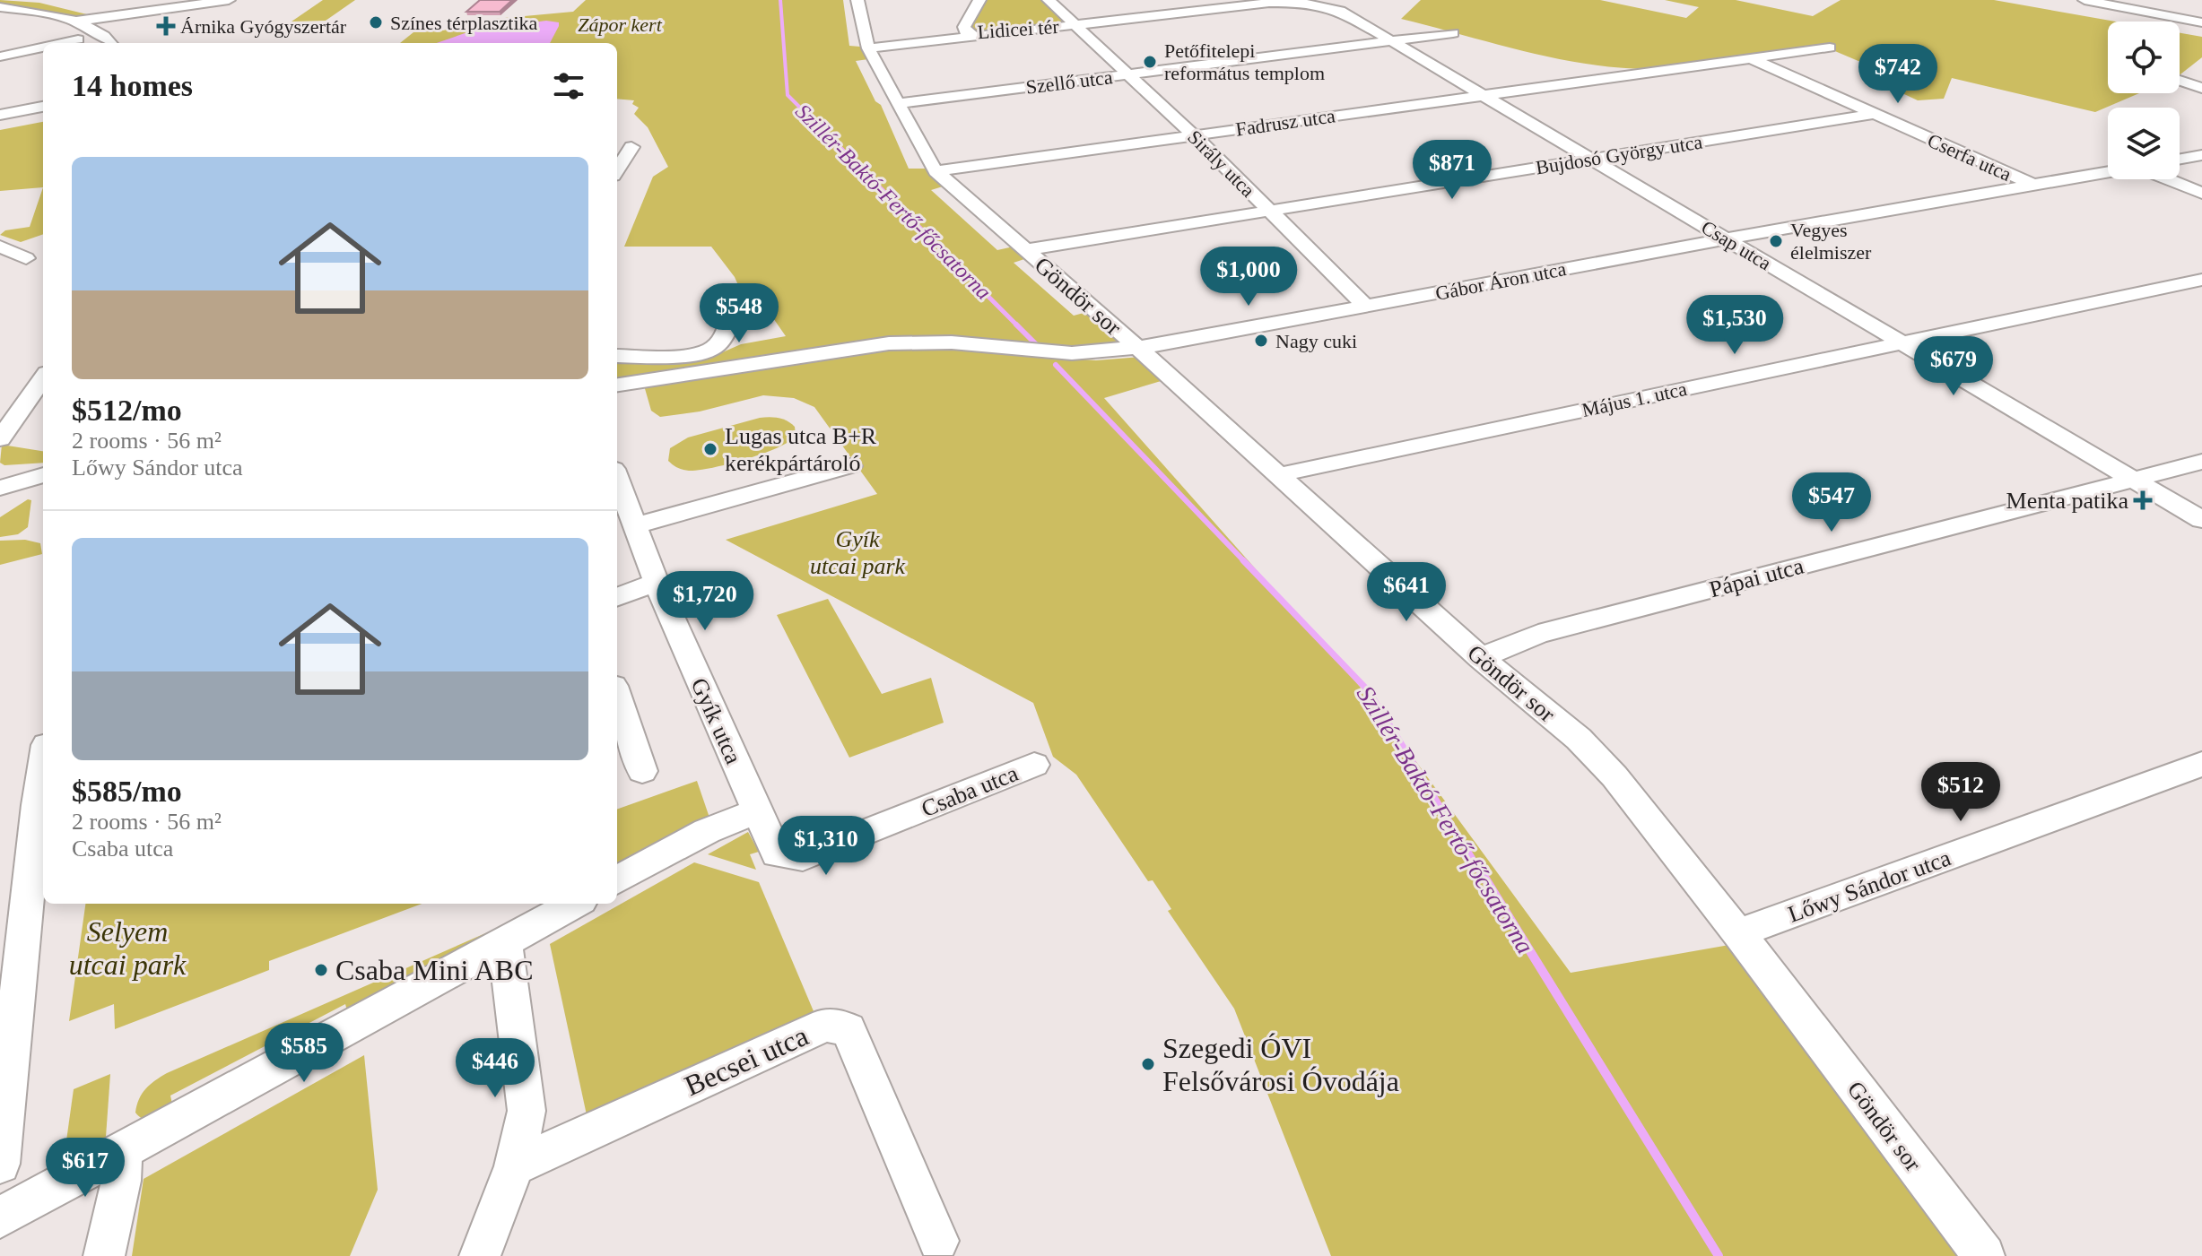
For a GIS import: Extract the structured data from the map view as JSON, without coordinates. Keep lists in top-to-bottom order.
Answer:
{
  "streets": {
    "street": [
      "Lidicei tér",
      "Szellő utca",
      "Fadrusz utca",
      "Bujdosó György utca",
      "Cserfa utca",
      "Sirály utca",
      "Csap utca",
      "Gábor Áron utca",
      "Göndör sor",
      "Május 1. utca",
      "Pápai utca",
      "Gyík utca",
      "Csaba utca",
      "Lőwy Sándor utca",
      "Becsei utca"
    ]
  },
  "crossings": [
    ["Lidicei tér", "Sirály utca"],
    ["Szellő utca", "Sirály utca"],
    ["Szellő utca", "Csap utca"],
    ["Szellő utca", "Göndör sor"],
    ["Fadrusz utca", "Cserfa utca"],
    ["Fadrusz utca", "Sirály utca"],
    ["Fadrusz utca", "Csap utca"],
    ["Fadrusz utca", "Göndör sor"],
    ["Bujdosó György utca", "Cserfa utca"],
    ["Bujdosó György utca", "Sirály utca"],
    ["Bujdosó György utca", "Csap utca"],
    ["Bujdosó György utca", "Göndör sor"],
    ["Cserfa utca", "Gábor Áron utca"],
    ["Sirály utca", "Gábor Áron utca"],
    ["Csap utca", "Gábor Áron utca"],
    ["Csap utca", "Május 1. utca"],
    ["Csap utca", "Pápai utca"],
    ["Gábor Áron utca", "Göndör sor"],
    ["Göndör sor", "Május 1. utca"],
    ["Göndör sor", "Pápai utca"],
    ["Göndör sor", "Lőwy Sándor utca"],
    ["Gyík utca", "Csaba utca"]
  ],
  "water": ["Szillér-Baktó-Fertő-főcsatorna"],
  "parks": ["Zápor kert", "Gyík utcai park", "Selyem utcai park"],
  "places": {
    "other": [
      "Színes térplasztika",
      "Petőfitelepi református templom",
      "Vegyes élelmiszer",
      "Nagy cuki",
      "Lugas utca B+R kerékpártároló",
      "Csaba Mini ABC",
      "Szegedi ÓVI Felsővárosi Óvodája"
    ],
    "health": ["Árnika Gyógyszertár", "Menta patika"]
  },
  "page": {
    "heading": "14 homes",
    "price": [
      "$742",
      "$871",
      "$1,000",
      "$548",
      "$1,530",
      "$679",
      "$547",
      "$641",
      "$1,720",
      "$512",
      "$1,310",
      "$585",
      "$446",
      "$617"
    ],
    "list": [
      {
        "name": "$512/mo",
        "note": "2 rooms · 56 m² · Lőwy Sándor utca"
      },
      {
        "name": "$585/mo",
        "note": "2 rooms · 56 m² · Csaba utca"
      }
    ]
  }
}
